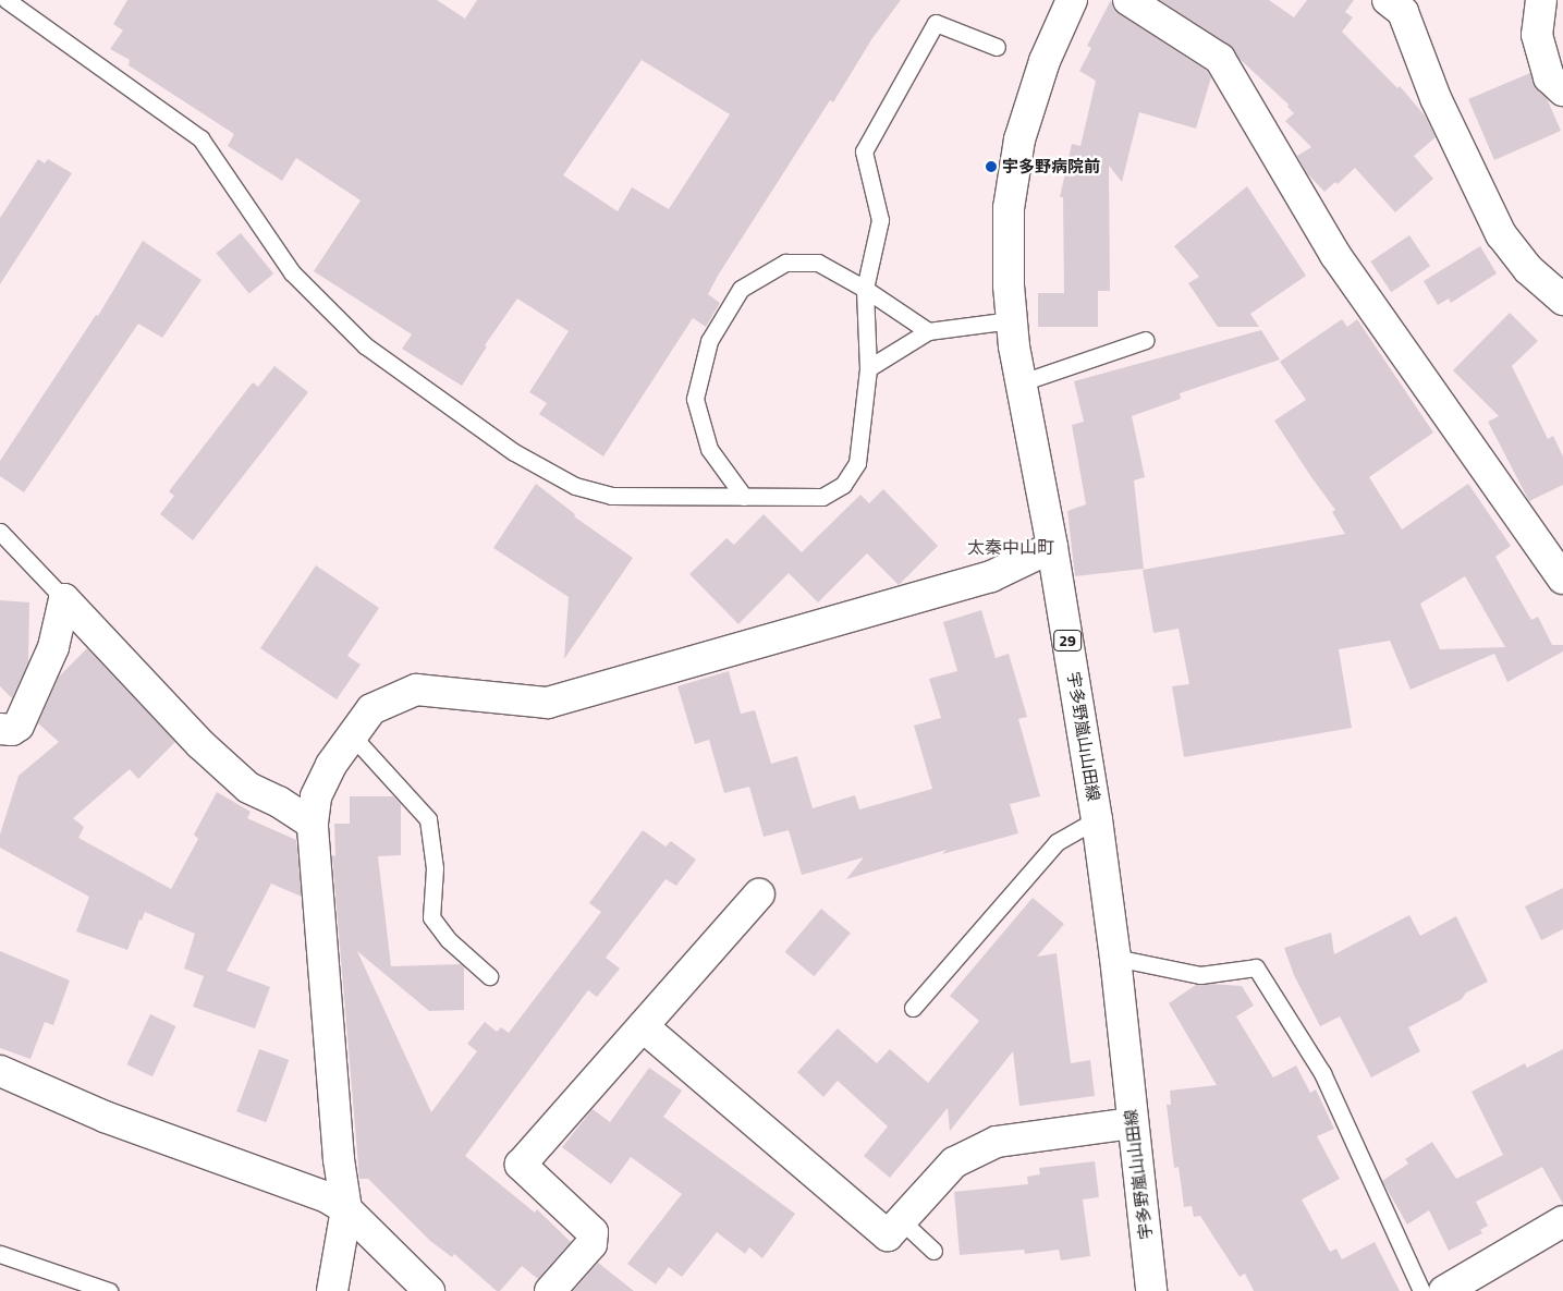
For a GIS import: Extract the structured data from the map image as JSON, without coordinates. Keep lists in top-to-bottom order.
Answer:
{
  "streets": {
    "street": ["29", "宇多野嵐山山田線"]
  },
  "districts": ["太秦中山町"],
  "places": ["宇多野病院前"]
}
